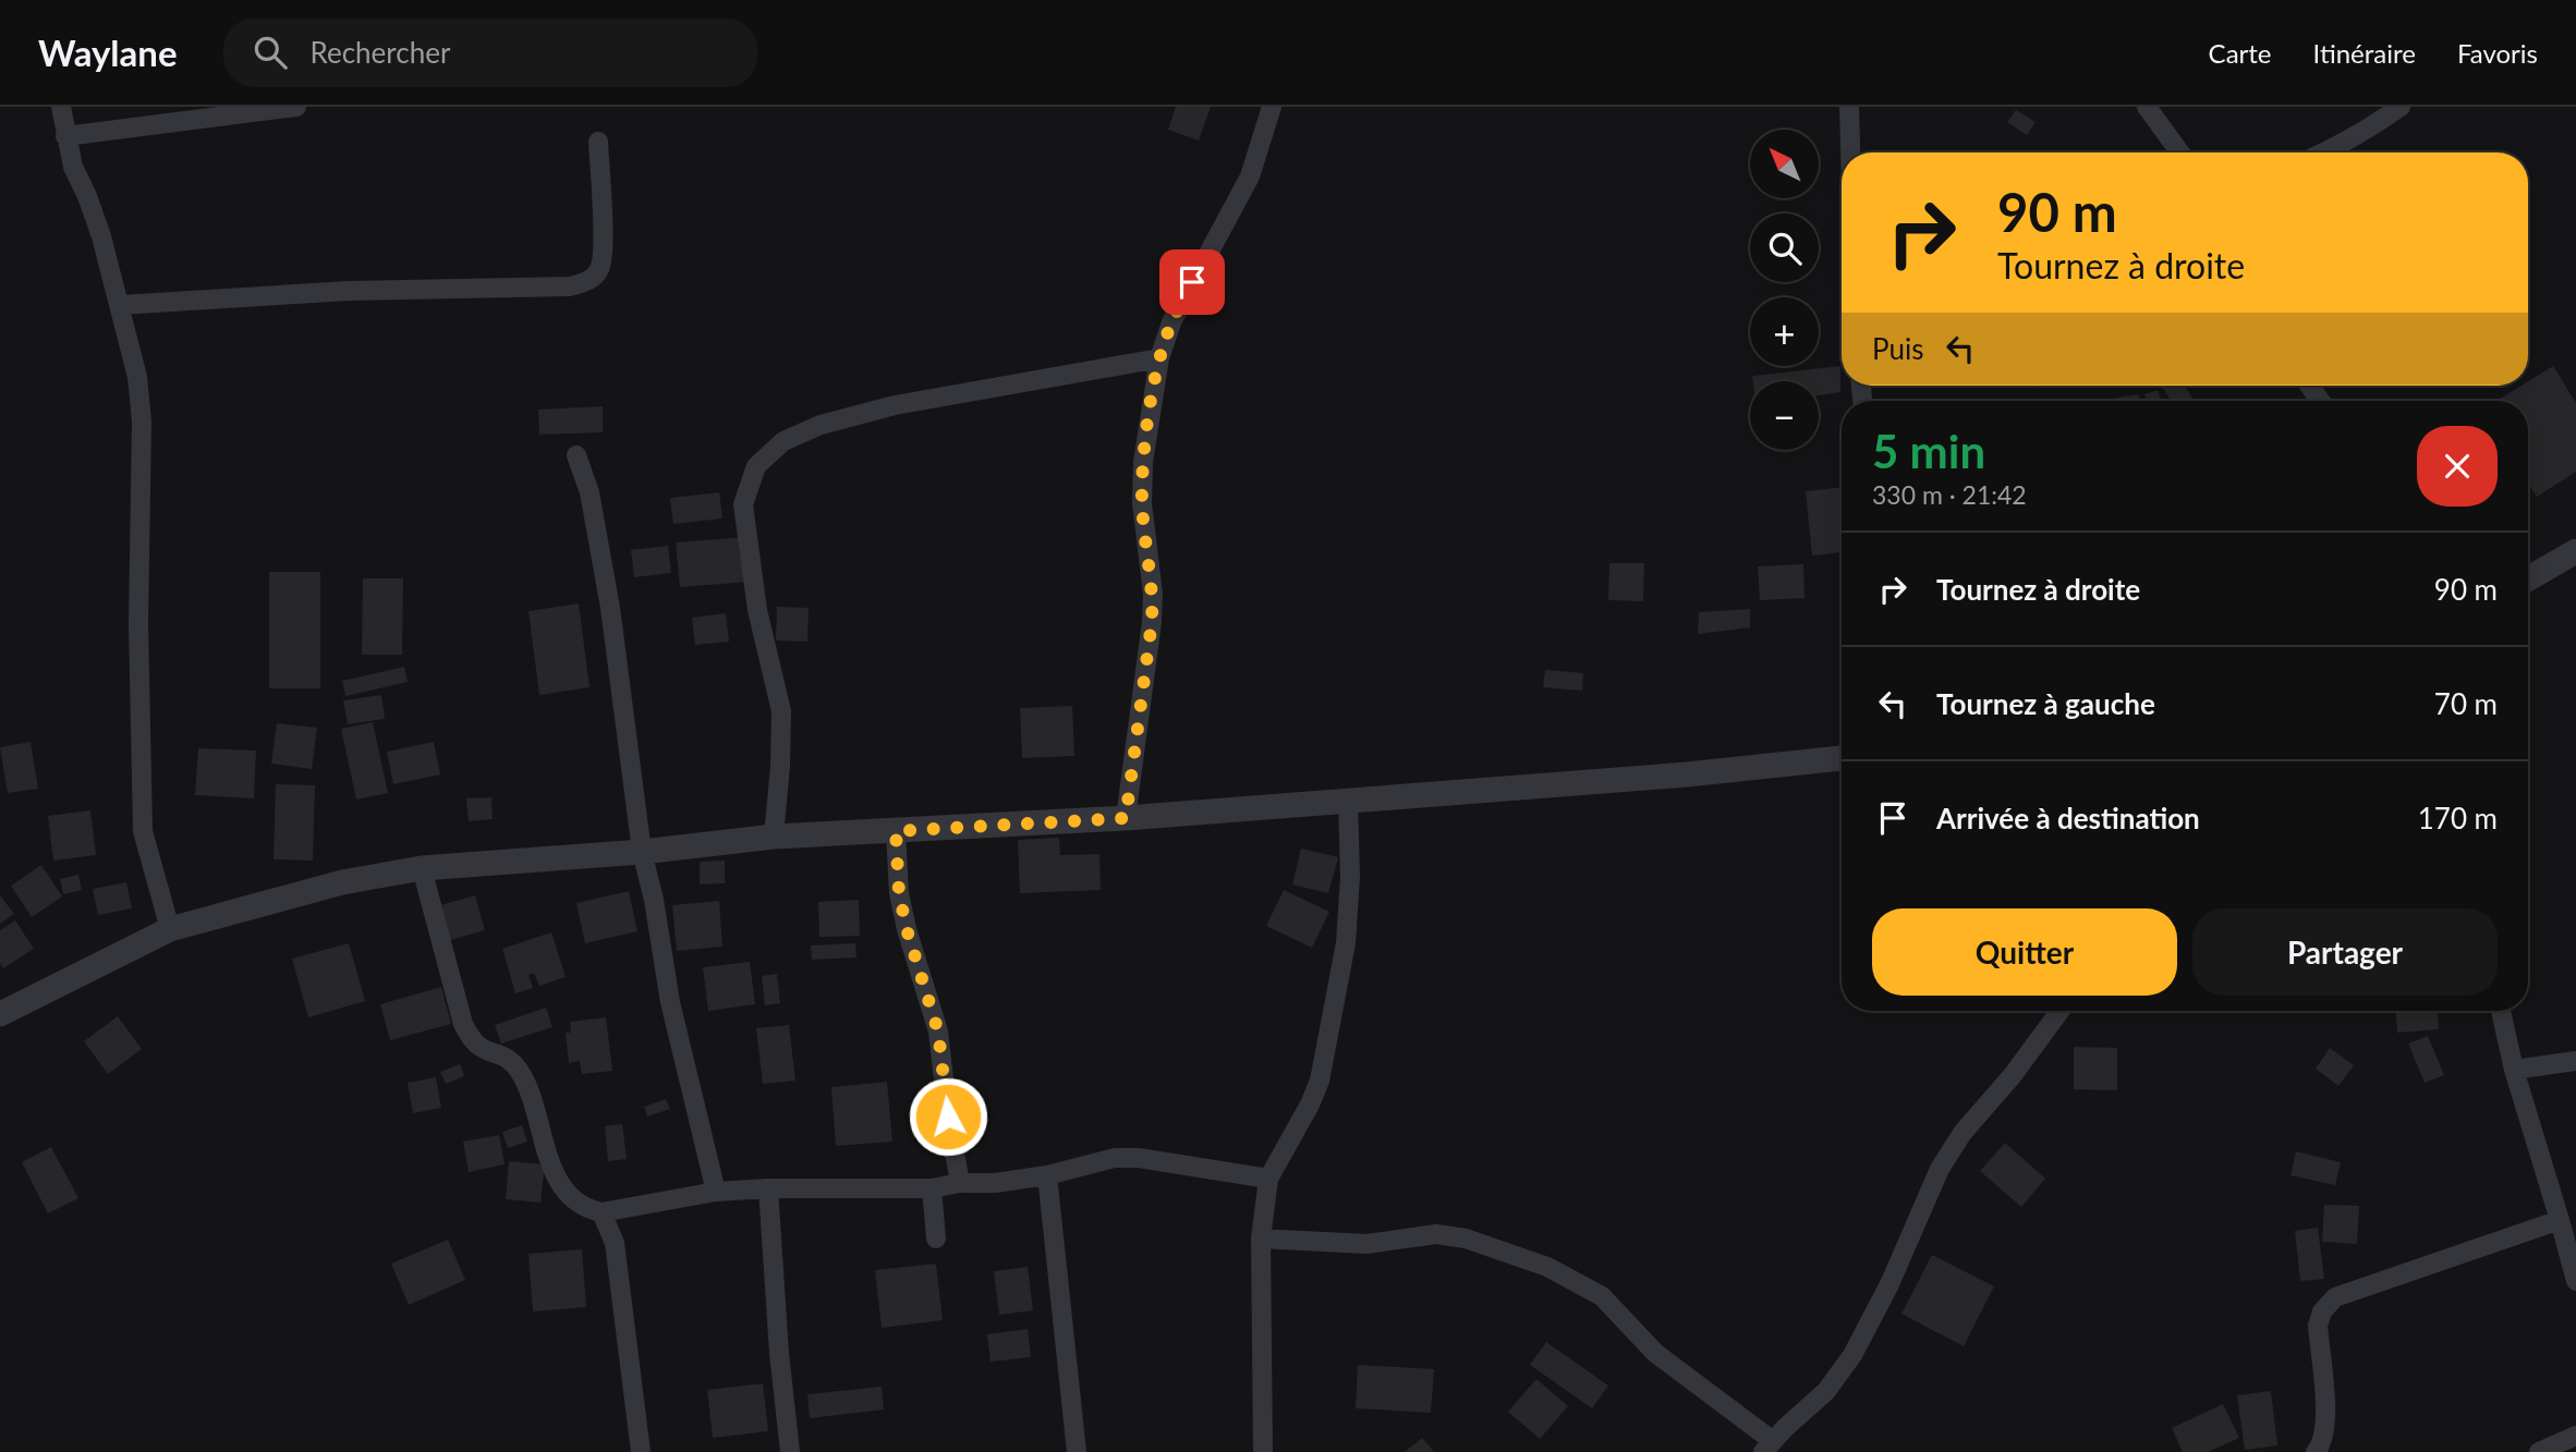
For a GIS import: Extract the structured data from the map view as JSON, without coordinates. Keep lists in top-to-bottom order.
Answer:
{
  "north": "top left",
  "page": {
    "header": "Waylane",
    "search": "Rechercher",
    "nav": ["Carte", "Itinéraire", "Favoris"],
    "map_buttons": ["+", "−"],
    "turn": ["90 m", "Tournez à droite"],
    "then": "Puis",
    "heading": ["5 min", "330 m · 21:42"],
    "list": [
      {
        "name": "Tournez à droite",
        "value": "90 m"
      },
      {
        "name": "Tournez à gauche",
        "value": "70 m"
      },
      {
        "name": "Arrivée à destination",
        "value": "170 m"
      }
    ],
    "buttons": ["Quitter", "Partager"]
  }
}
